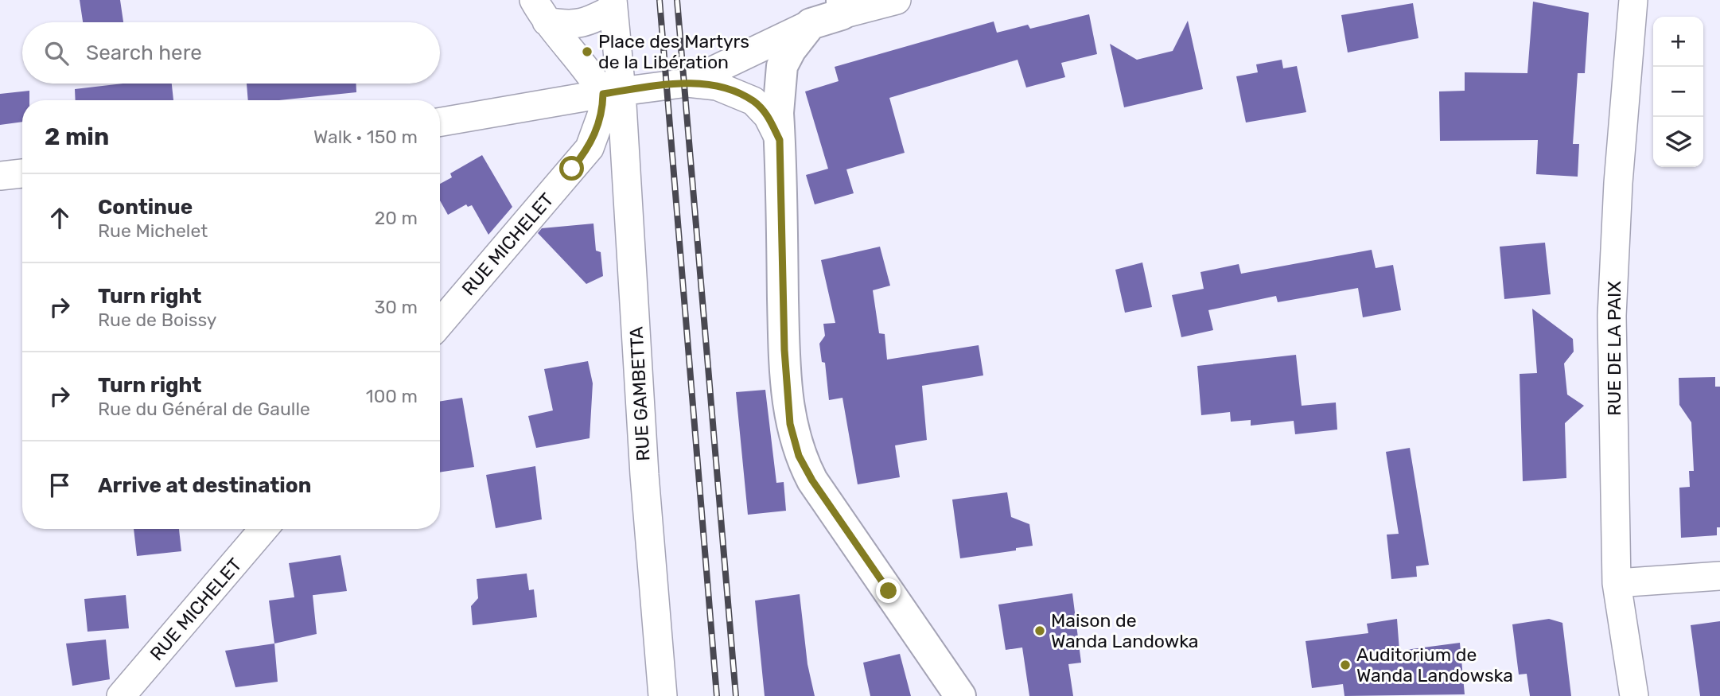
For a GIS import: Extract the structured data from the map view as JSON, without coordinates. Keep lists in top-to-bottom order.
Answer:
{
  "streets": {
    "street": ["RUE MICHELET", "RUE DE LA PAIX", "RUE GAMBETTA"]
  },
  "crossings": [
    ["RUE MICHELET", "RUE GAMBETTA"]
  ],
  "places": ["Place des Martyrs de la Libération", "Maison de Wanda Landowka", "Auditorium de Wanda Landowska"],
  "page": {
    "map_buttons": ["+", "−"],
    "search": "Search here",
    "heading": ["2 min", "Walk · 150 m"],
    "list": [
      ["Continue", "Rue Michelet", "20 m"],
      ["Turn right", "Rue de Boissy", "30 m"],
      ["Turn right", "Rue du Général de Gaulle", "100 m"],
      "Arrive at destination"
    ]
  }
}
